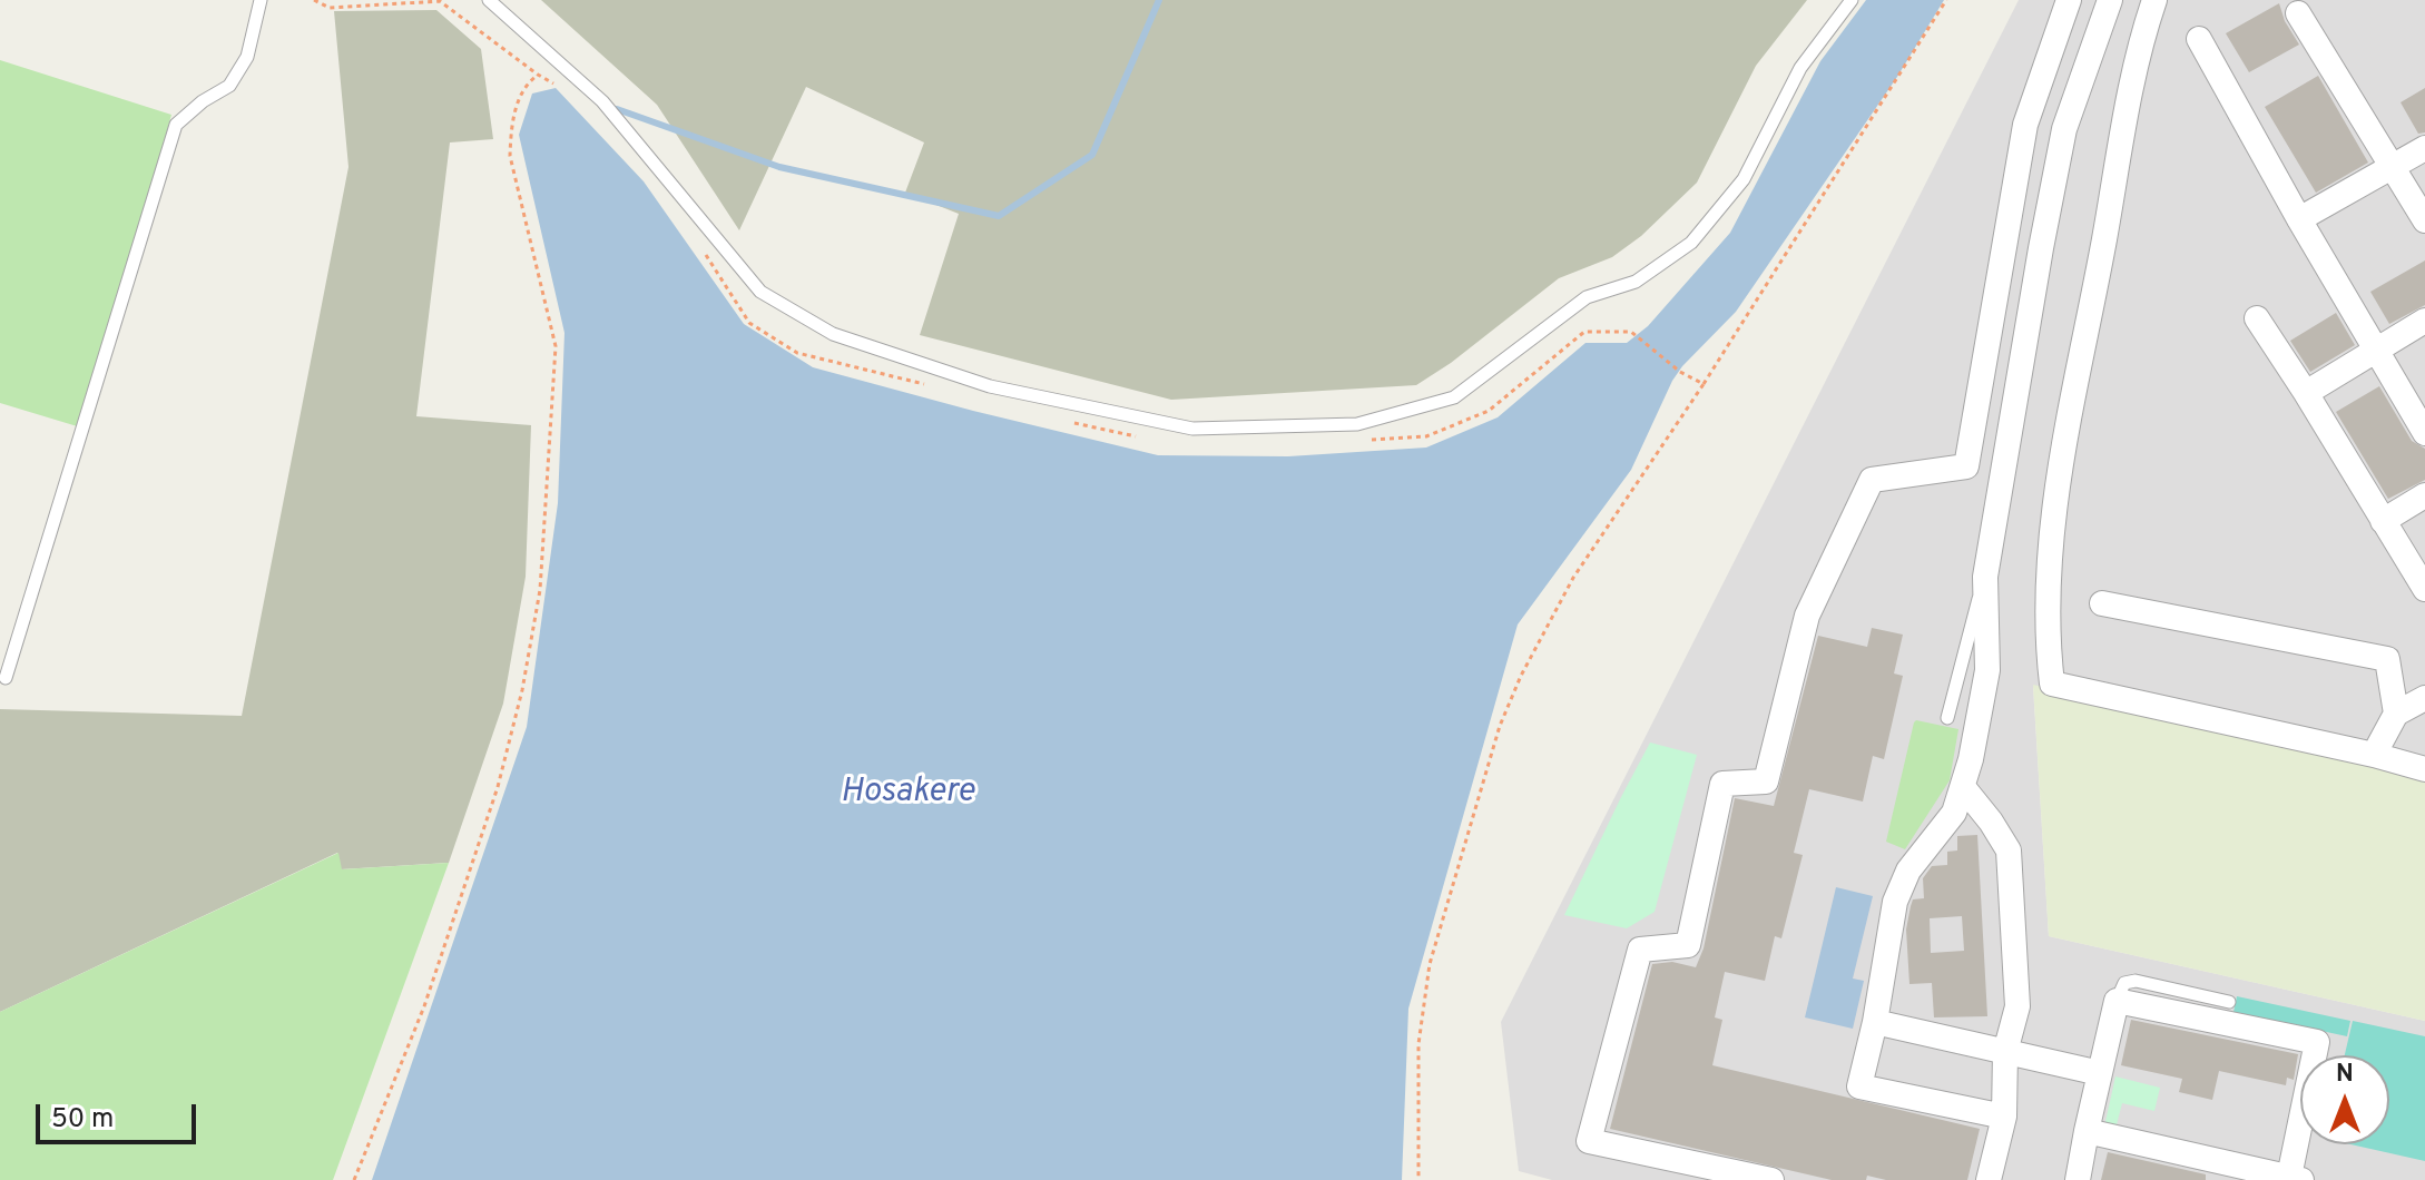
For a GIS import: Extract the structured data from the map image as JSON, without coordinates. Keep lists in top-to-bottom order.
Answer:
{
  "water": ["Hosakere"],
  "scale_bar": "50 m",
  "north": "top"
}
